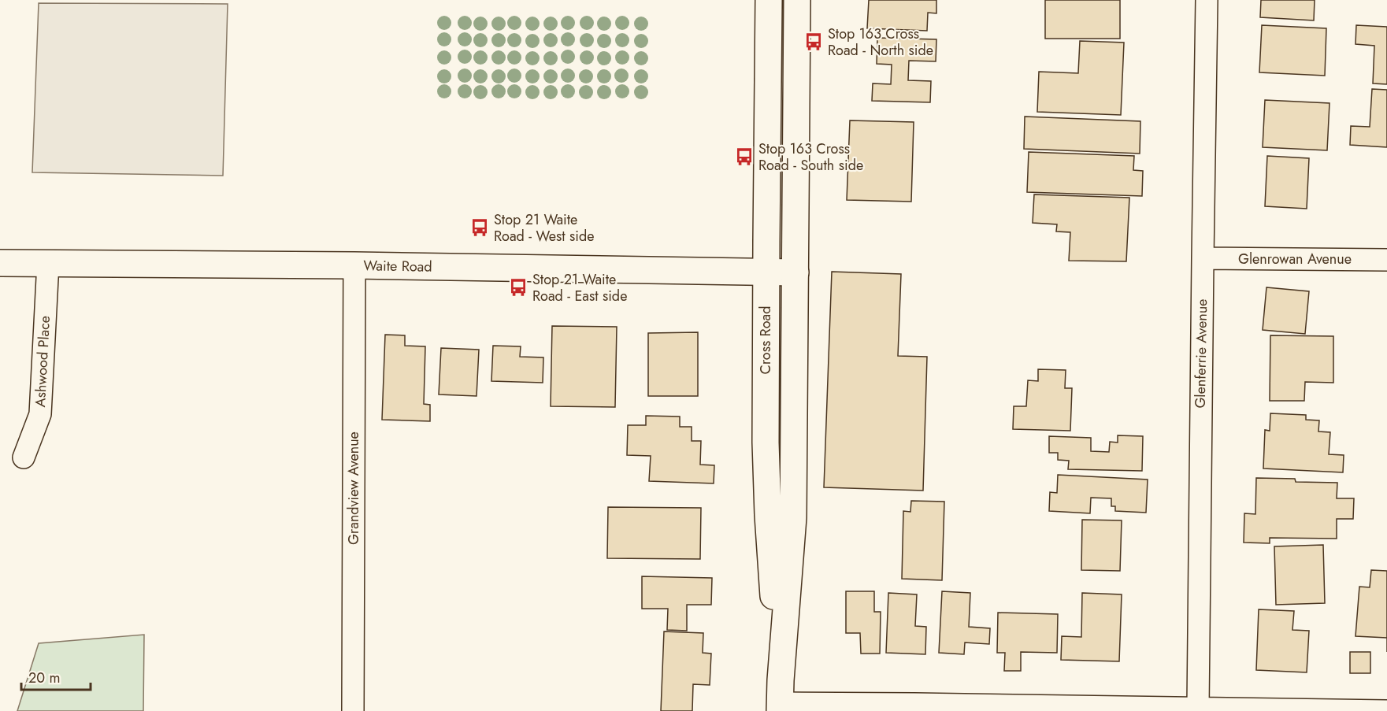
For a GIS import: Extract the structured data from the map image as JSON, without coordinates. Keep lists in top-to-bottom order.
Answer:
{
  "streets": {
    "main road": ["Waite Road", "Cross Road"],
    "street": [
      "Glenrowan Avenue",
      "Glenferrie Avenue",
      "Ashwood Place",
      "Grandview Avenue"
    ]
  },
  "crossings": [
    ["Glenrowan Avenue", "Glenferrie Avenue"],
    ["Waite Road", "Cross Road"],
    ["Waite Road", "Ashwood Place"],
    ["Waite Road", "Grandview Avenue"]
  ],
  "places": {
    "bus stop": [
      "Stop 163 Cross Road - North side",
      "Stop 163 Cross Road - South side",
      "Stop 21 Waite Road - West side",
      "Stop 21 Waite Road - East side"
    ]
  },
  "scale_bar": "20 m"
}
